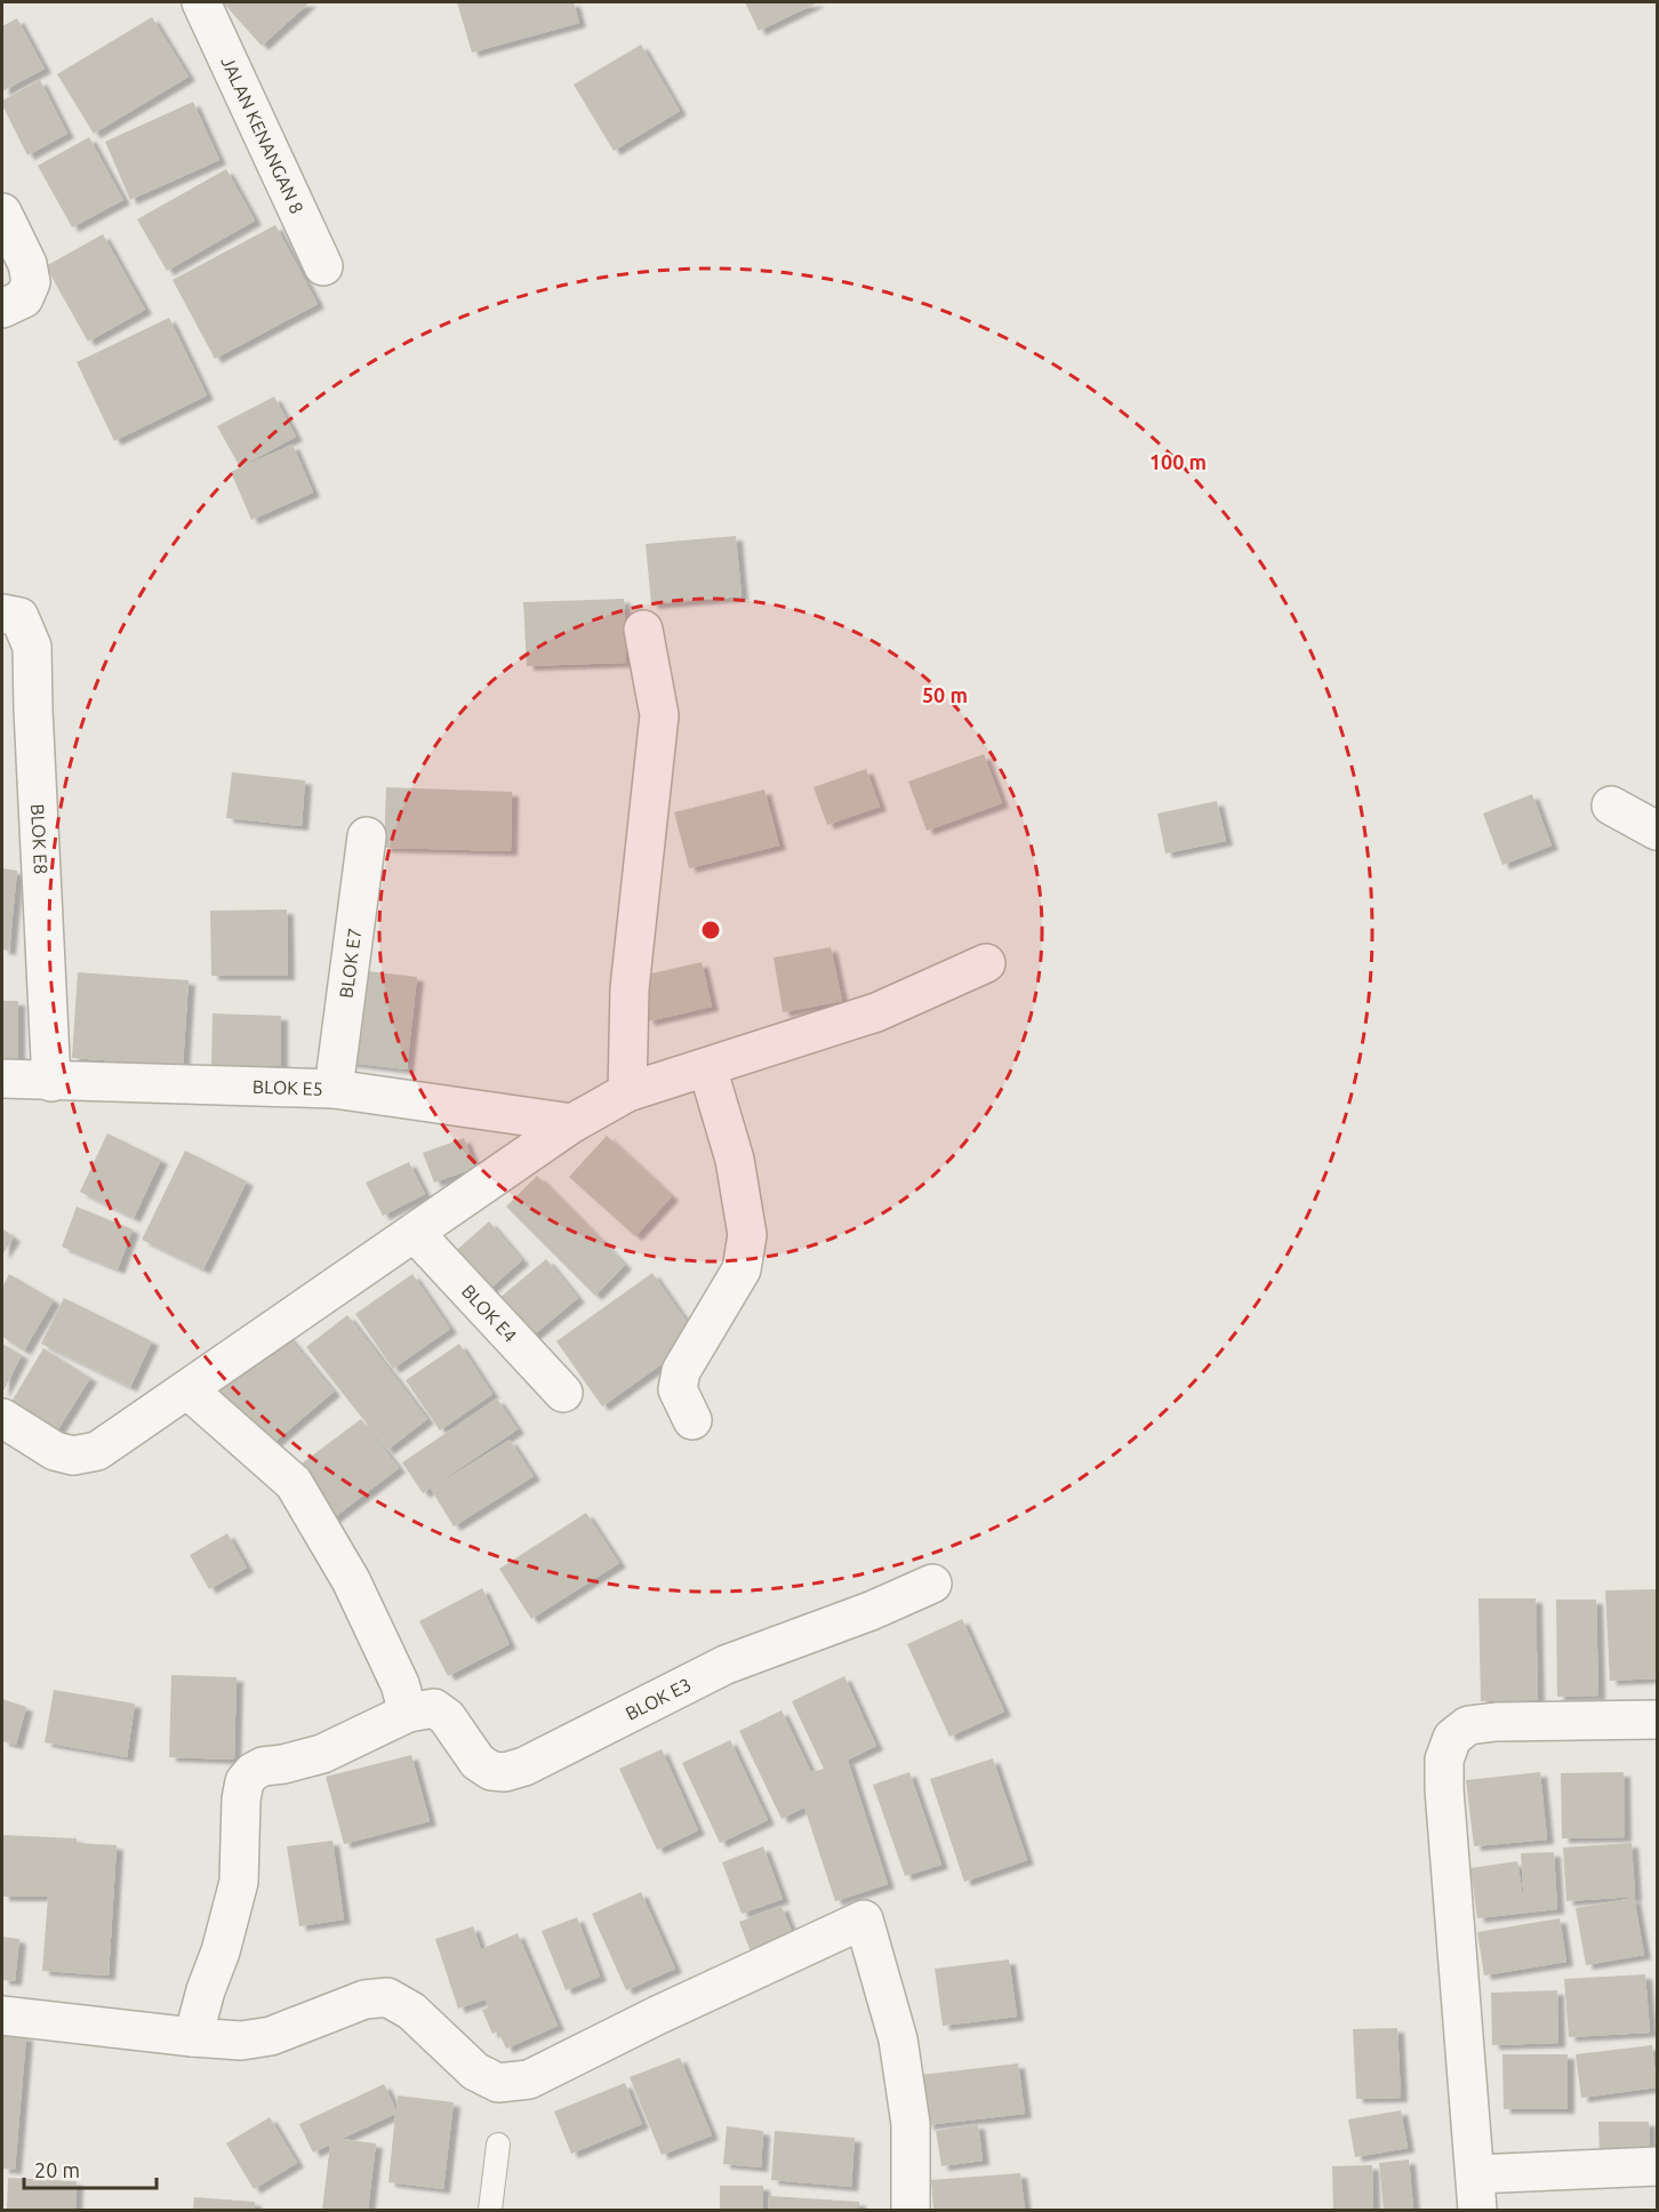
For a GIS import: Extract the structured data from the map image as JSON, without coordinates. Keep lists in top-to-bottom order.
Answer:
{
  "streets": {
    "street": [
      "JALAN KENANGAN 8",
      "BLOK E8",
      "BLOK E7",
      "BLOK E5",
      "BLOK E4",
      "BLOK E3"
    ]
  },
  "crossings": [
    ["BLOK E8", "BLOK E5"],
    ["BLOK E7", "BLOK E5"]
  ],
  "scale_bar": "20 m",
  "rings": ["100 m", "50 m"]
}
